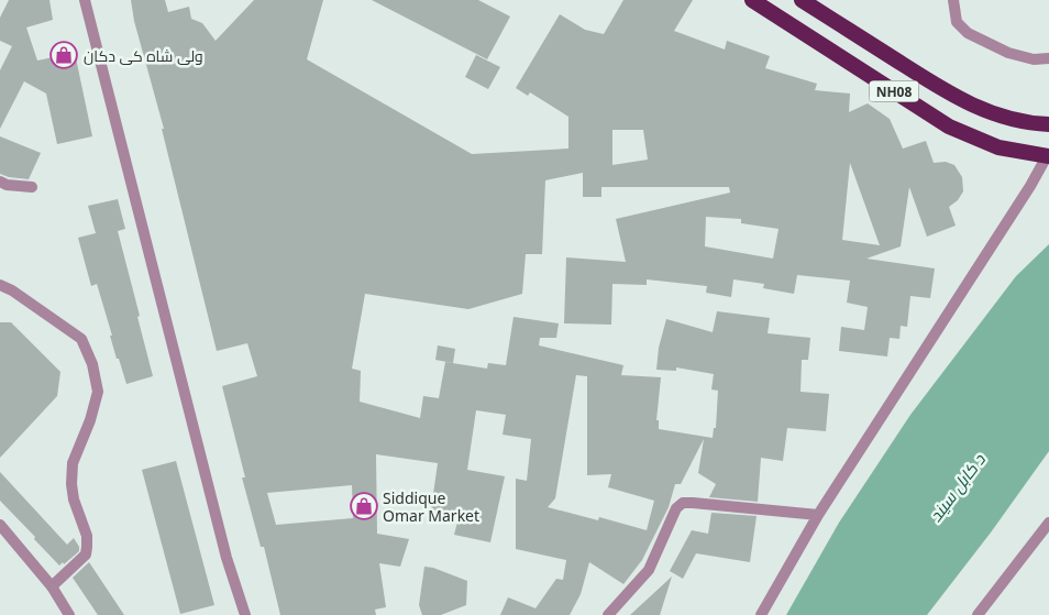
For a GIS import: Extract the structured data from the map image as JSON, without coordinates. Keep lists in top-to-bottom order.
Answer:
{
  "streets": {
    "highway": ["NH08"]
  },
  "water": ["د کابل سيند"],
  "places": {
    "shop": ["ولی شاہ کی دکان", "Siddique Omar Market"]
  }
}
